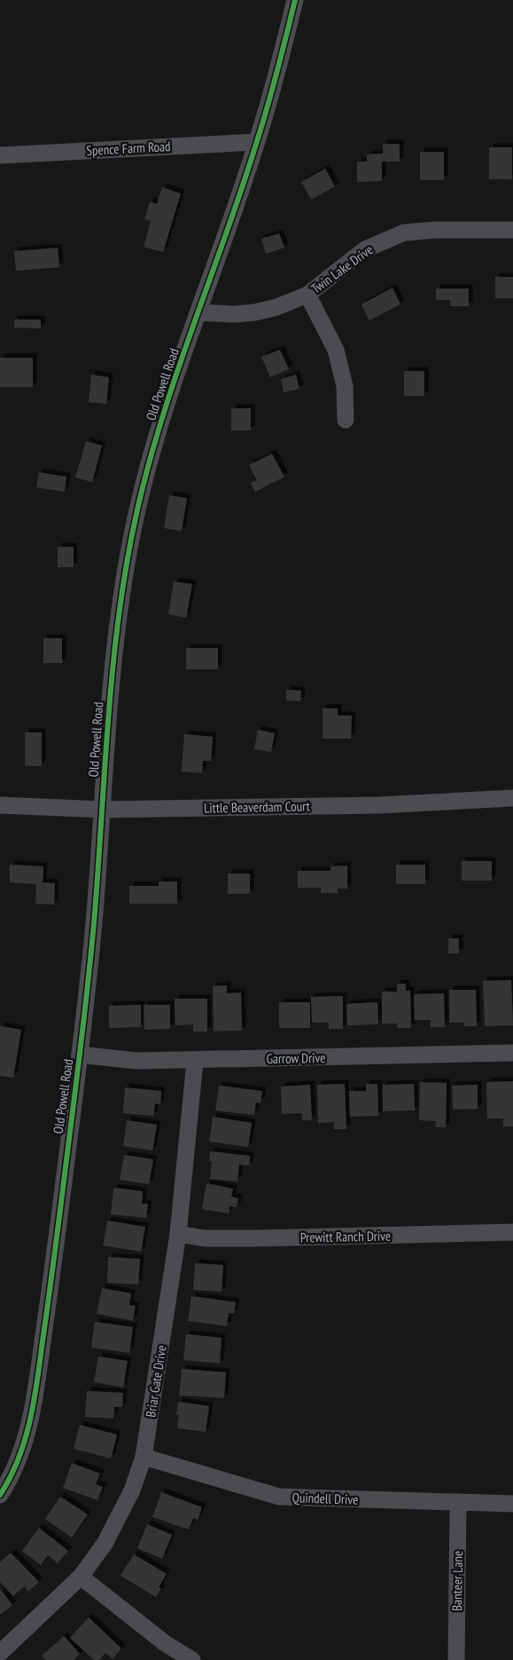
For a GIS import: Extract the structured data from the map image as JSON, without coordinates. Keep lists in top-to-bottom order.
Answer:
{
  "streets": {
    "street": [
      "Spence Farm Road",
      "Twin Lake Drive",
      "Old Powell Road",
      "Little Beaverdam Court",
      "Garrow Drive",
      "Prewitt Ranch Drive",
      "Briar Gate Drive",
      "Quindell Drive",
      "Banteer Lane"
    ]
  },
  "crossings": [
    ["Spence Farm Road", "Old Powell Road"],
    ["Twin Lake Drive", "Old Powell Road"],
    ["Old Powell Road", "Little Beaverdam Court"],
    ["Old Powell Road", "Garrow Drive"],
    ["Garrow Drive", "Briar Gate Drive"],
    ["Prewitt Ranch Drive", "Briar Gate Drive"],
    ["Briar Gate Drive", "Quindell Drive"],
    ["Quindell Drive", "Banteer Lane"]
  ]
}
